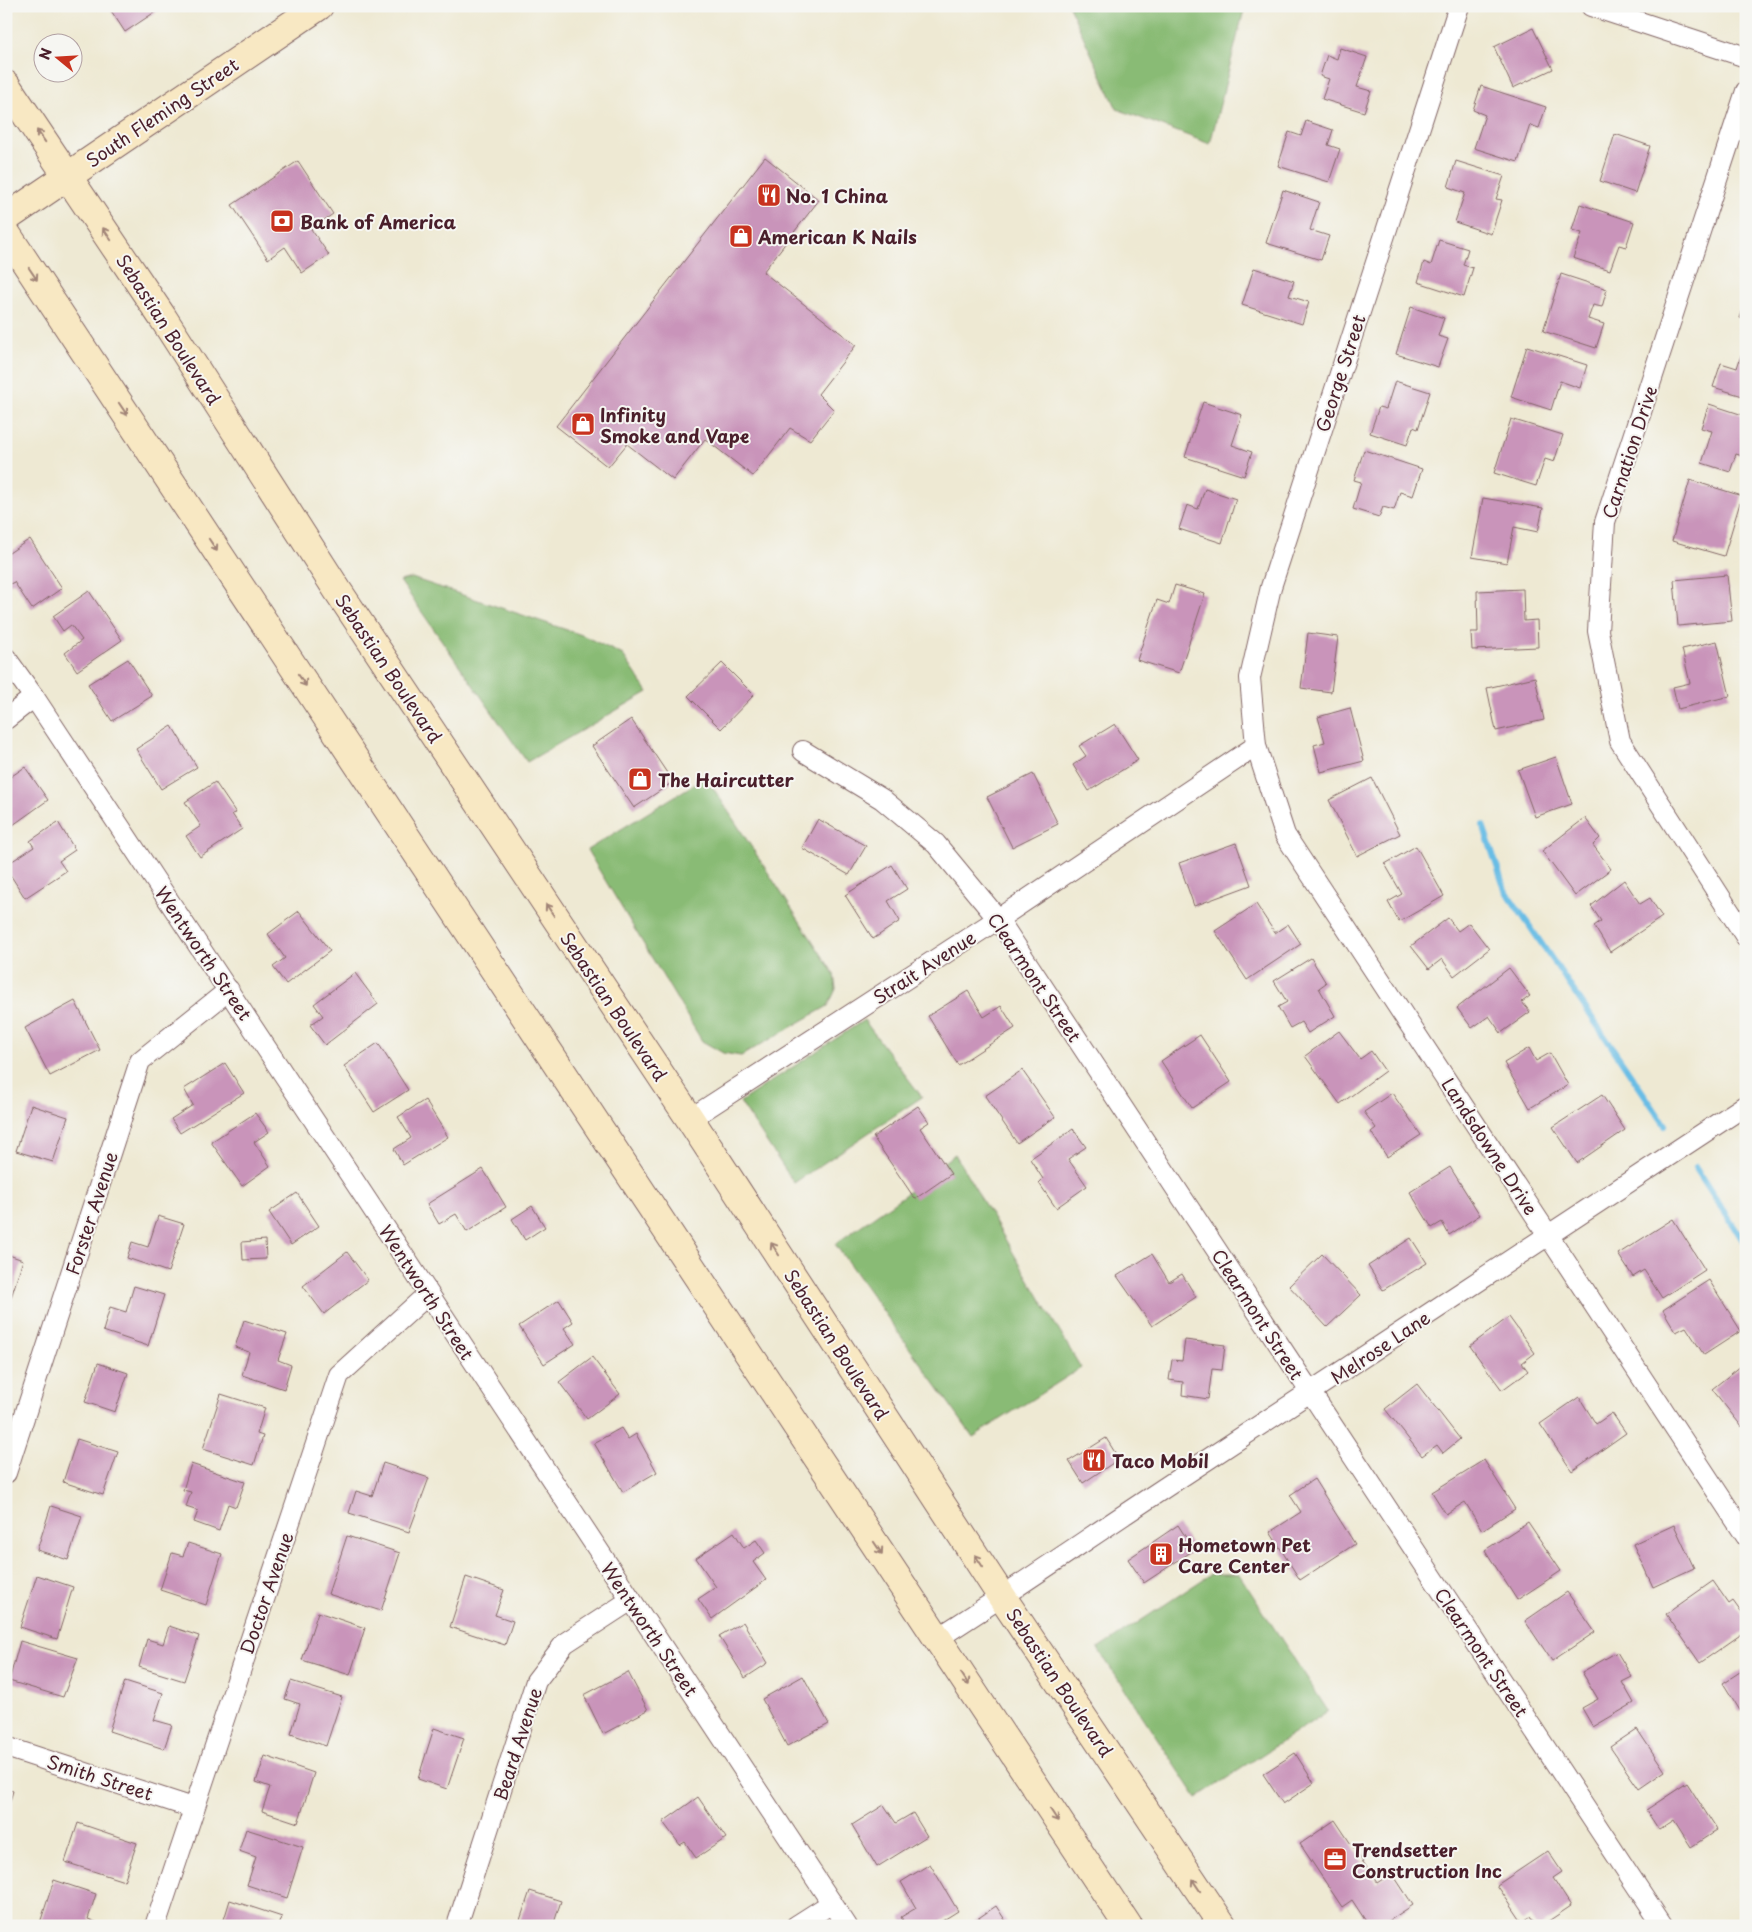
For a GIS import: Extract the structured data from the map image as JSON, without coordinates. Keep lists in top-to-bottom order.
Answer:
{
  "streets": {
    "main road": ["South Fleming Street", "Sebastian Boulevard"],
    "street": [
      "George Street",
      "Carnation Drive",
      "Wentworth Street",
      "Strait Avenue",
      "Clearmont Street",
      "Landsdowne Drive",
      "Forster Avenue",
      "Melrose Lane",
      "Doctor Avenue",
      "Beard Avenue",
      "Smith Street"
    ]
  },
  "crossings": [
    ["South Fleming Street", "Sebastian Boulevard"],
    ["Sebastian Boulevard", "Strait Avenue"],
    ["Sebastian Boulevard", "Melrose Lane"],
    ["George Street", "Strait Avenue"],
    ["George Street", "Landsdowne Drive"],
    ["Wentworth Street", "Forster Avenue"],
    ["Wentworth Street", "Doctor Avenue"],
    ["Wentworth Street", "Beard Avenue"],
    ["Strait Avenue", "Clearmont Street"],
    ["Strait Avenue", "Landsdowne Drive"],
    ["Clearmont Street", "Melrose Lane"],
    ["Landsdowne Drive", "Melrose Lane"],
    ["Doctor Avenue", "Smith Street"]
  ],
  "places": {
    "restaurant": ["No. 1 China", "Taco Mobil"],
    "bank": ["Bank of America"],
    "shop": ["American K Nails", "Infinity Smoke and Vape", "The Haircutter"],
    "building": ["Hometown Pet Care Center"],
    "office": ["Trendsetter Construction Inc"]
  },
  "north": "left"
}
